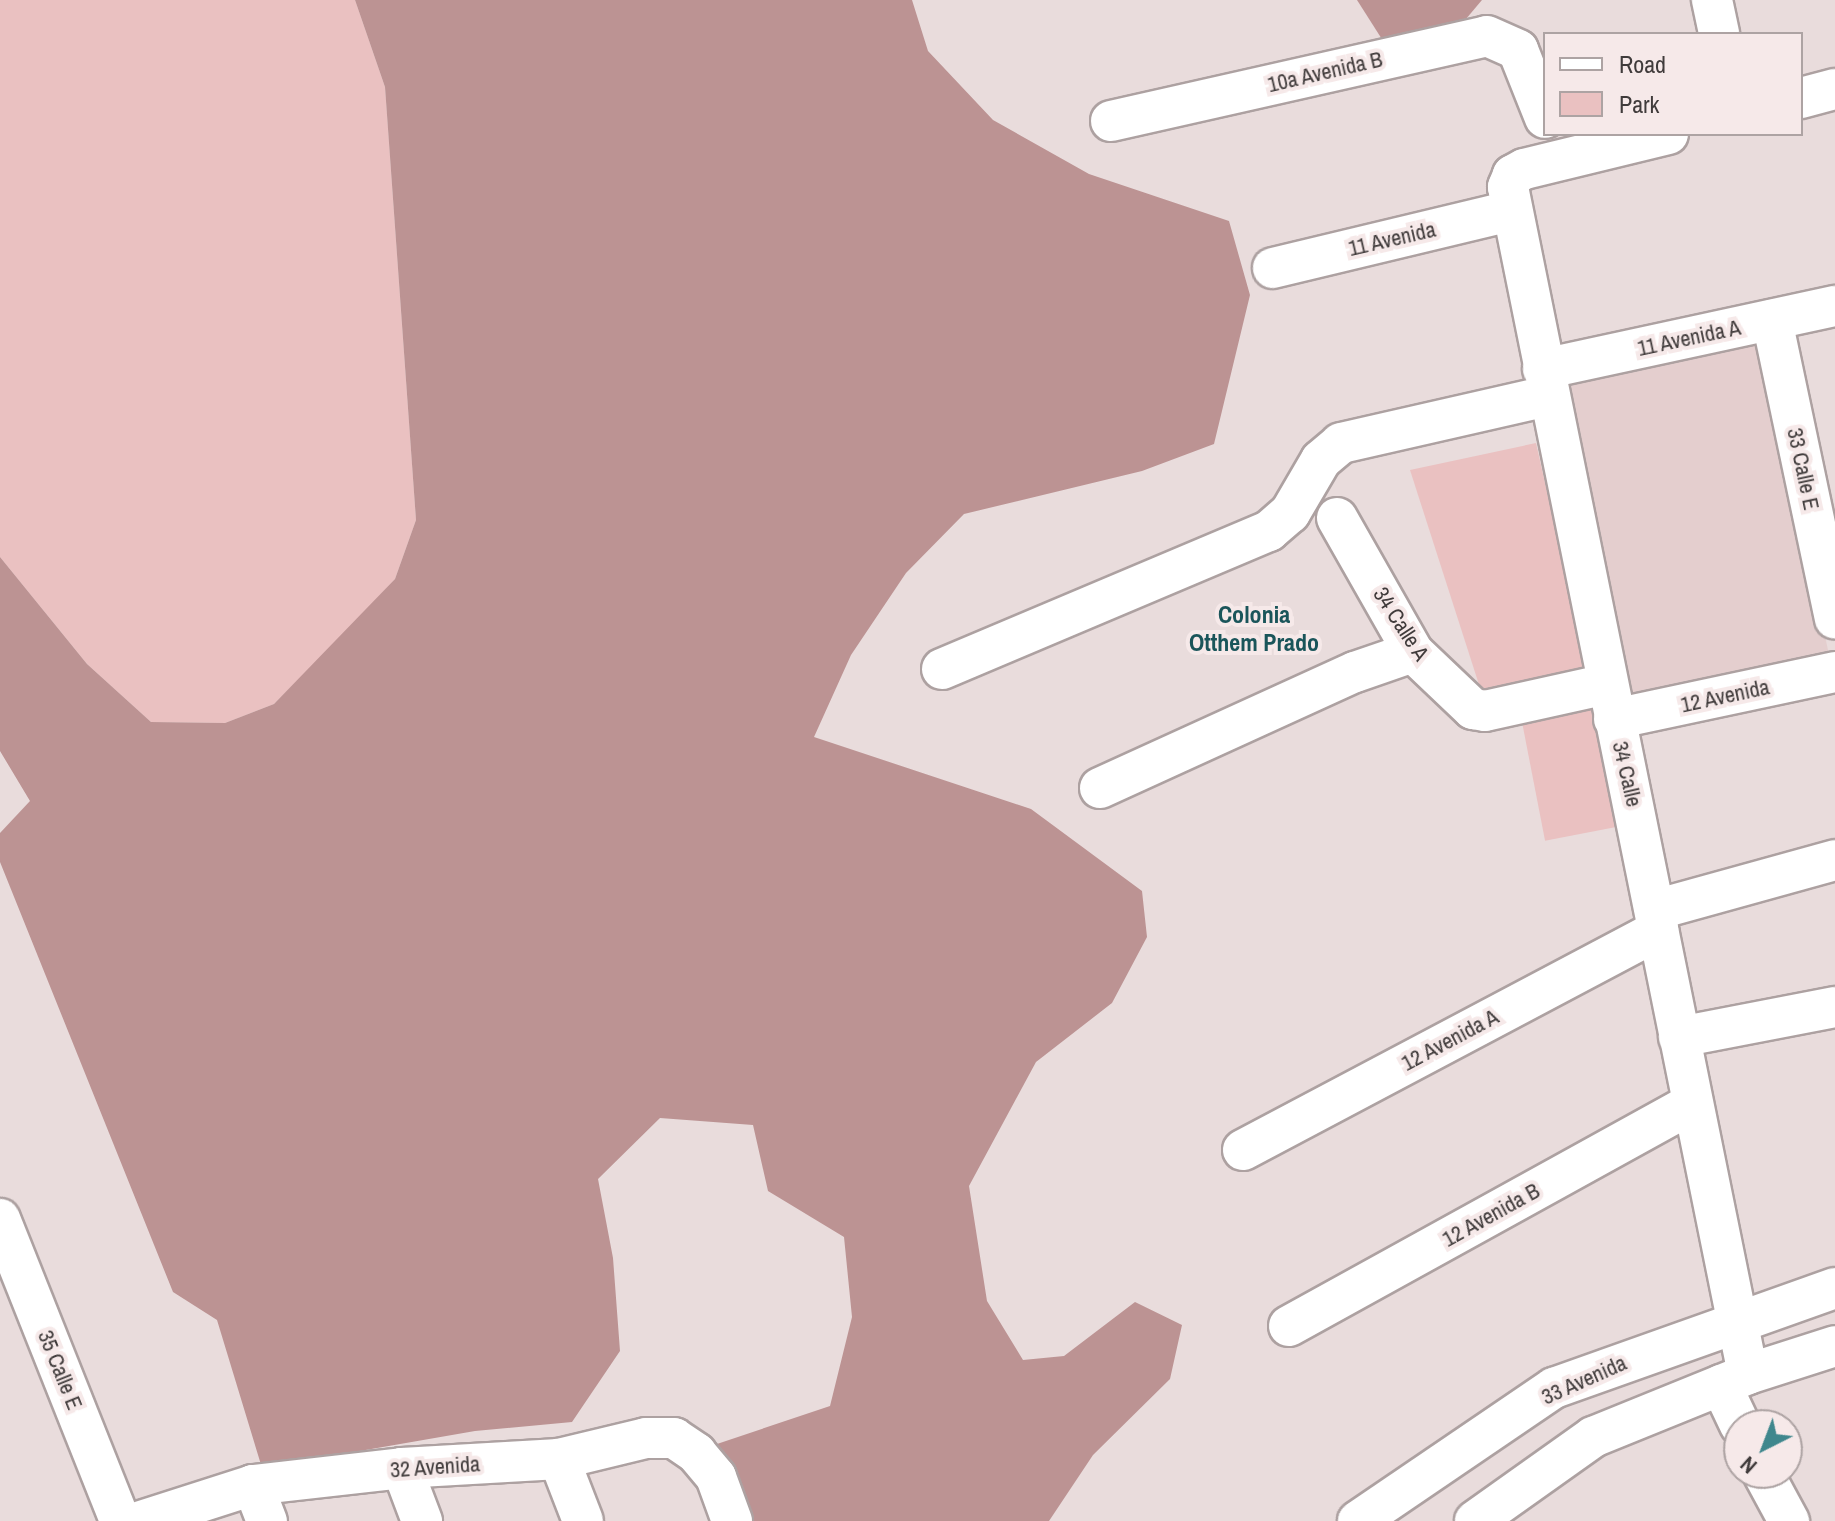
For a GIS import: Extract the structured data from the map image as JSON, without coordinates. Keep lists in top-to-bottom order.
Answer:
{
  "streets": {
    "street": [
      "10a Avenida B",
      "11 Avenida",
      "11 Avenida A",
      "33 Calle E",
      "34 Calle A",
      "12 Avenida",
      "34 Calle",
      "12 Avenida A",
      "12 Avenida B",
      "35 Calle E",
      "33 Avenida",
      "32 Avenida"
    ]
  },
  "crossings": [
    ["11 Avenida", "34 Calle"],
    ["11 Avenida A", "33 Calle E"],
    ["11 Avenida A", "34 Calle"],
    ["34 Calle A", "12 Avenida"],
    ["12 Avenida", "34 Calle"],
    ["34 Calle", "12 Avenida A"],
    ["34 Calle", "12 Avenida B"],
    ["34 Calle", "33 Avenida"]
  ],
  "districts": ["Colonia Otthem Prado"],
  "legend": ["Road", "Park"],
  "north": "bottom left"
}
